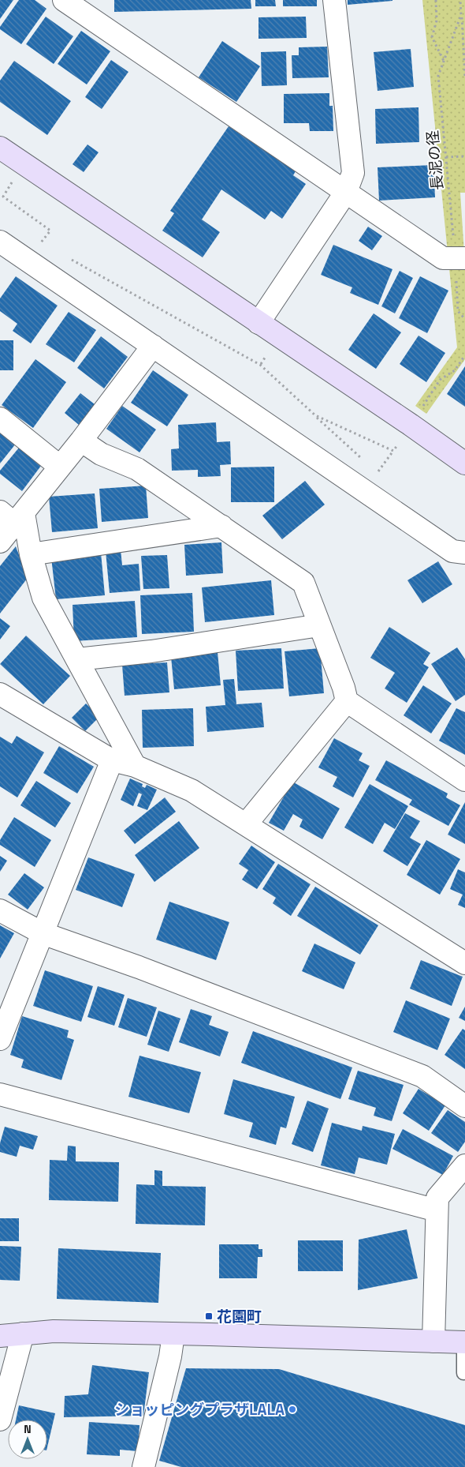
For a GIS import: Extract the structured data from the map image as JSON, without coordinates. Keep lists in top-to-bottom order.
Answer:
{
  "streets": {
    "path": ["長泥の径"]
  },
  "places": {
    "transit": ["花園町"],
    "other": ["ショッピングプラザLALA"]
  },
  "north": "top"
}
